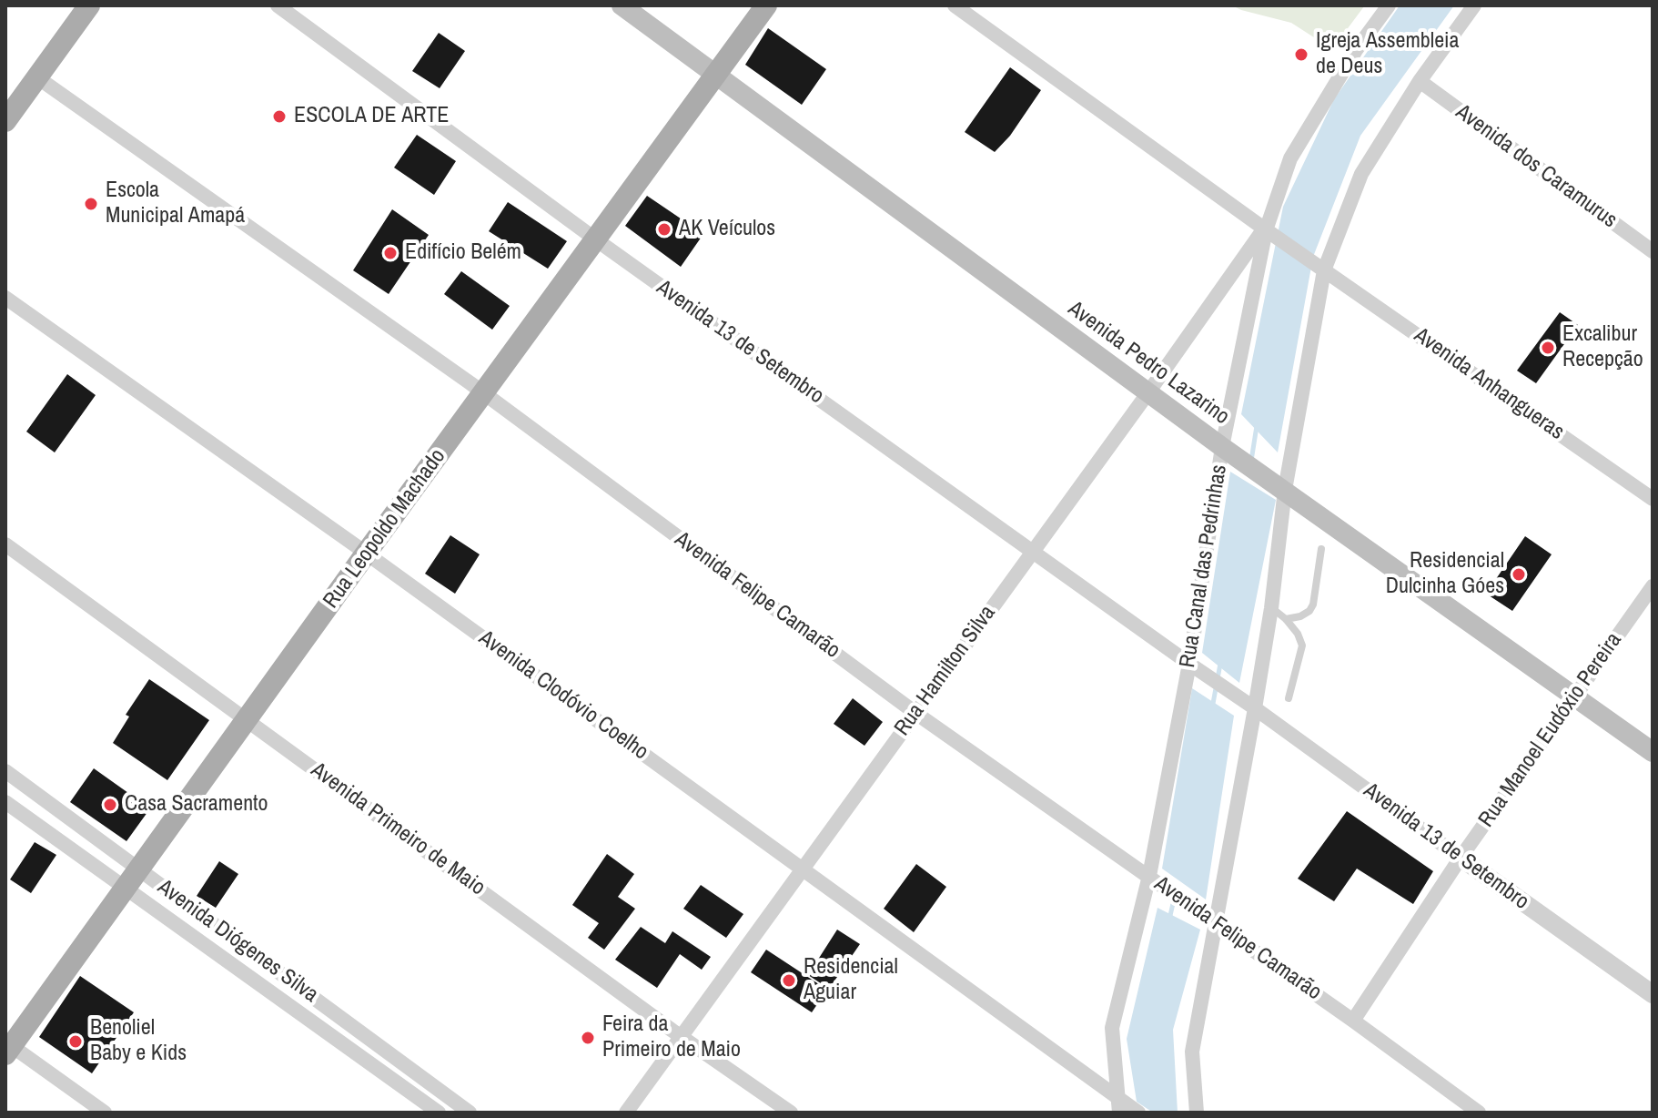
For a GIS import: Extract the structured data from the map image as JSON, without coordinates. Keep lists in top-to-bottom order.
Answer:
{
  "streets": {
    "main road": ["Avenida Pedro Lazarino", "Rua Leopoldo Machado"],
    "street": [
      "Avenida dos Caramurus",
      "Avenida 13 de Setembro",
      "Avenida Anhangueras",
      "Rua Canal das Pedrinhas",
      "Avenida Felipe Camarão",
      "Rua Hamilton Silva",
      "Avenida Clodóvio Coelho",
      "Rua Manoel Eudóxio Pereira",
      "Avenida Primeiro de Maio",
      "Avenida Diógenes Silva"
    ]
  },
  "crossings": [
    ["Avenida 13 de Setembro", "Rua Leopoldo Machado"],
    ["Avenida 13 de Setembro", "Rua Canal das Pedrinhas"],
    ["Avenida 13 de Setembro", "Rua Hamilton Silva"],
    ["Avenida 13 de Setembro", "Rua Manoel Eudóxio Pereira"],
    ["Avenida Pedro Lazarino", "Rua Leopoldo Machado"],
    ["Avenida Pedro Lazarino", "Rua Canal das Pedrinhas"],
    ["Avenida Pedro Lazarino", "Rua Hamilton Silva"],
    ["Avenida Pedro Lazarino", "Rua Manoel Eudóxio Pereira"],
    ["Avenida Anhangueras", "Rua Canal das Pedrinhas"],
    ["Avenida Anhangueras", "Rua Hamilton Silva"],
    ["Rua Leopoldo Machado", "Avenida Felipe Camarão"],
    ["Rua Leopoldo Machado", "Avenida Clodóvio Coelho"],
    ["Rua Leopoldo Machado", "Avenida Primeiro de Maio"],
    ["Rua Leopoldo Machado", "Avenida Diógenes Silva"],
    ["Rua Canal das Pedrinhas", "Avenida Felipe Camarão"],
    ["Rua Canal das Pedrinhas", "Rua Hamilton Silva"],
    ["Rua Canal das Pedrinhas", "Avenida Clodóvio Coelho"],
    ["Avenida Felipe Camarão", "Rua Hamilton Silva"],
    ["Avenida Felipe Camarão", "Rua Manoel Eudóxio Pereira"],
    ["Rua Hamilton Silva", "Avenida Clodóvio Coelho"],
    ["Rua Hamilton Silva", "Avenida Primeiro de Maio"]
  ],
  "places": [
    "Igreja Assembleia de Deus",
    "ESCOLA DE ARTE",
    "Escola Municipal Amapá",
    "AK Veículos",
    "Edifício Belém",
    "Excalibur Recepção",
    "Residencial Dulcinha Góes",
    "Casa Sacramento",
    "Residencial Aguiar",
    "Feira da Primeiro de Maio",
    "Benoliel Baby e Kids"
  ]
}
